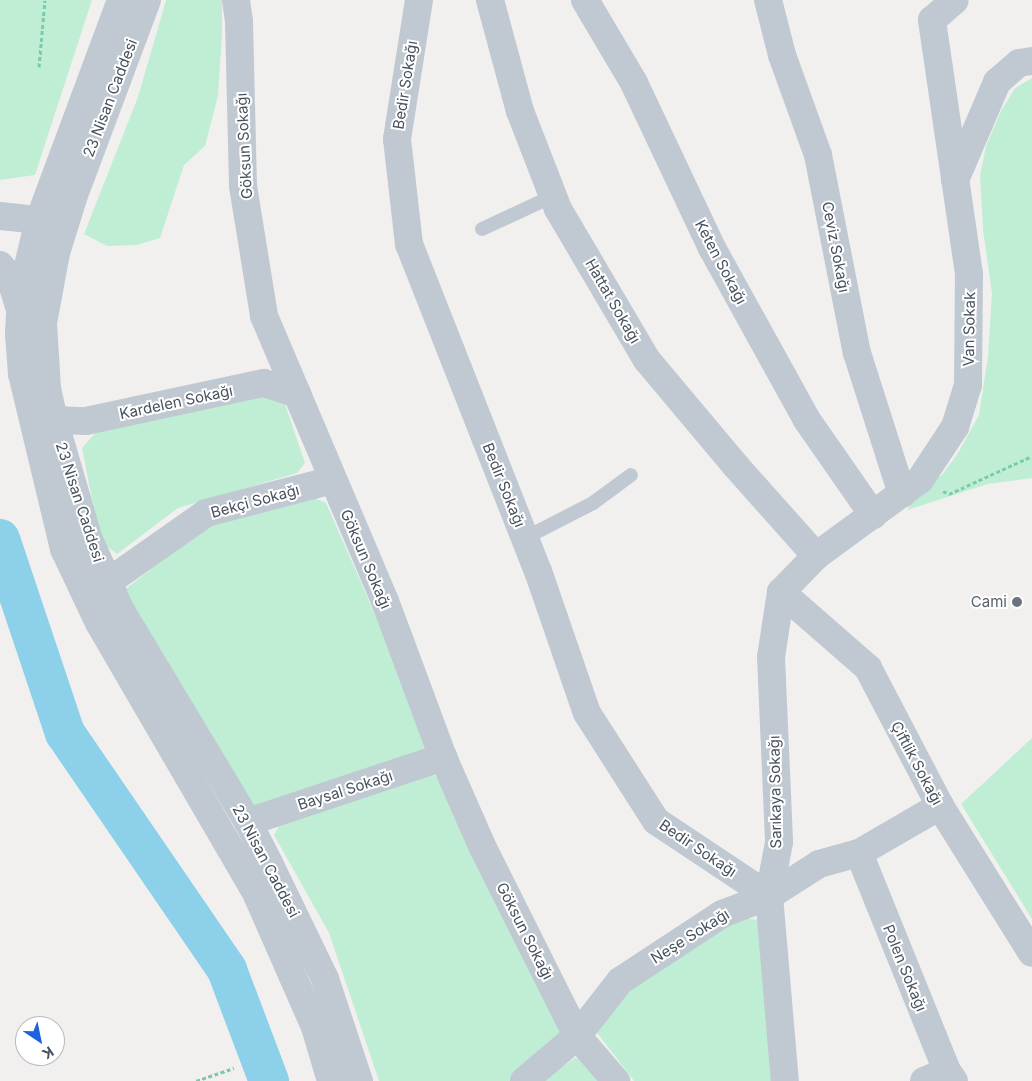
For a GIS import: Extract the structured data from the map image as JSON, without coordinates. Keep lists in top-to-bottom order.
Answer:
{
  "streets": {
    "street": [
      "Bedir Sokağı",
      "23 Nisan Caddesi",
      "Göksun Sokağı",
      "Ceviz Sokağı",
      "Keten Sokağı",
      "Hattat Sokağı",
      "Van Sokak",
      "Kardelen Sokağı",
      "Bekçi Sokağı",
      "Çiftlik Sokağı",
      "Baysal Sokağı",
      "Sarıkaya Sokağı",
      "Neşe Sokağı",
      "Polen Sokağı"
    ]
  },
  "crossings": [
    ["Bedir Sokağı", "Sarıkaya Sokağı"],
    ["Bedir Sokağı", "Neşe Sokağı"],
    ["23 Nisan Caddesi", "Kardelen Sokağı"],
    ["23 Nisan Caddesi", "Bekçi Sokağı"],
    ["23 Nisan Caddesi", "Baysal Sokağı"],
    ["Göksun Sokağı", "Kardelen Sokağı"],
    ["Göksun Sokağı", "Bekçi Sokağı"],
    ["Göksun Sokağı", "Baysal Sokağı"],
    ["Göksun Sokağı", "Neşe Sokağı"],
    ["Ceviz Sokağı", "Van Sokak"],
    ["Keten Sokağı", "Van Sokak"],
    ["Hattat Sokağı", "Van Sokak"],
    ["Van Sokak", "Çiftlik Sokağı"],
    ["Van Sokak", "Sarıkaya Sokağı"],
    ["Çiftlik Sokağı", "Sarıkaya Sokağı"],
    ["Çiftlik Sokağı", "Neşe Sokağı"],
    ["Sarıkaya Sokağı", "Neşe Sokağı"],
    ["Neşe Sokağı", "Polen Sokağı"]
  ],
  "places": ["Cami"],
  "north": "bottom right"
}
